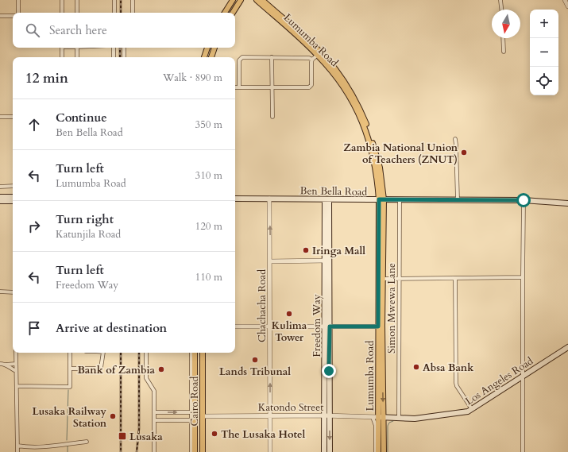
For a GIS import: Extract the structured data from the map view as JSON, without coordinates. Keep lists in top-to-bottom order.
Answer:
{
  "streets": {
    "main road": [
      "Lumumba Road",
      "Ben Bella Road",
      "Freedom Way",
      "Los Angeles Road",
      "Cairo Road"
    ],
    "street": ["Chachacha Road", "Simon Mwewa Lane", "Katondo Street"]
  },
  "crossings": [
    ["Lumumba Road", "Ben Bella Road"],
    ["Lumumba Road", "Los Angeles Road"],
    ["Lumumba Road", "Katondo Street"],
    ["Ben Bella Road", "Chachacha Road"],
    ["Ben Bella Road", "Simon Mwewa Lane"],
    ["Ben Bella Road", "Freedom Way"],
    ["Chachacha Road", "Katondo Street"],
    ["Simon Mwewa Lane", "Los Angeles Road"],
    ["Freedom Way", "Katondo Street"],
    ["Los Angeles Road", "Katondo Street"],
    ["Cairo Road", "Katondo Street"]
  ],
  "one_way": ["Chachacha Road"],
  "places": {
    "other": [
      "Zambia National Union of Teachers (ZNUT)",
      "Iringa Mall",
      "Kulima Tower",
      "Lands Tribunal",
      "Absa Bank",
      "Bank of Zambia",
      "Lusaka Railway Station",
      "The Lusaka Hotel"
    ],
    "transit": ["Lusaka"]
  },
  "north": "bottom",
  "page": {
    "map_buttons": ["+", "−"],
    "search": "Search here",
    "heading": ["12 min", "Walk · 890 m"],
    "list": [
      ["Continue", "Ben Bella Road", "350 m"],
      ["Turn left", "Lumumba Road", "310 m"],
      ["Turn right", "Katunjila Road", "120 m"],
      ["Turn left", "Freedom Way", "110 m"],
      "Arrive at destination"
    ]
  }
}
